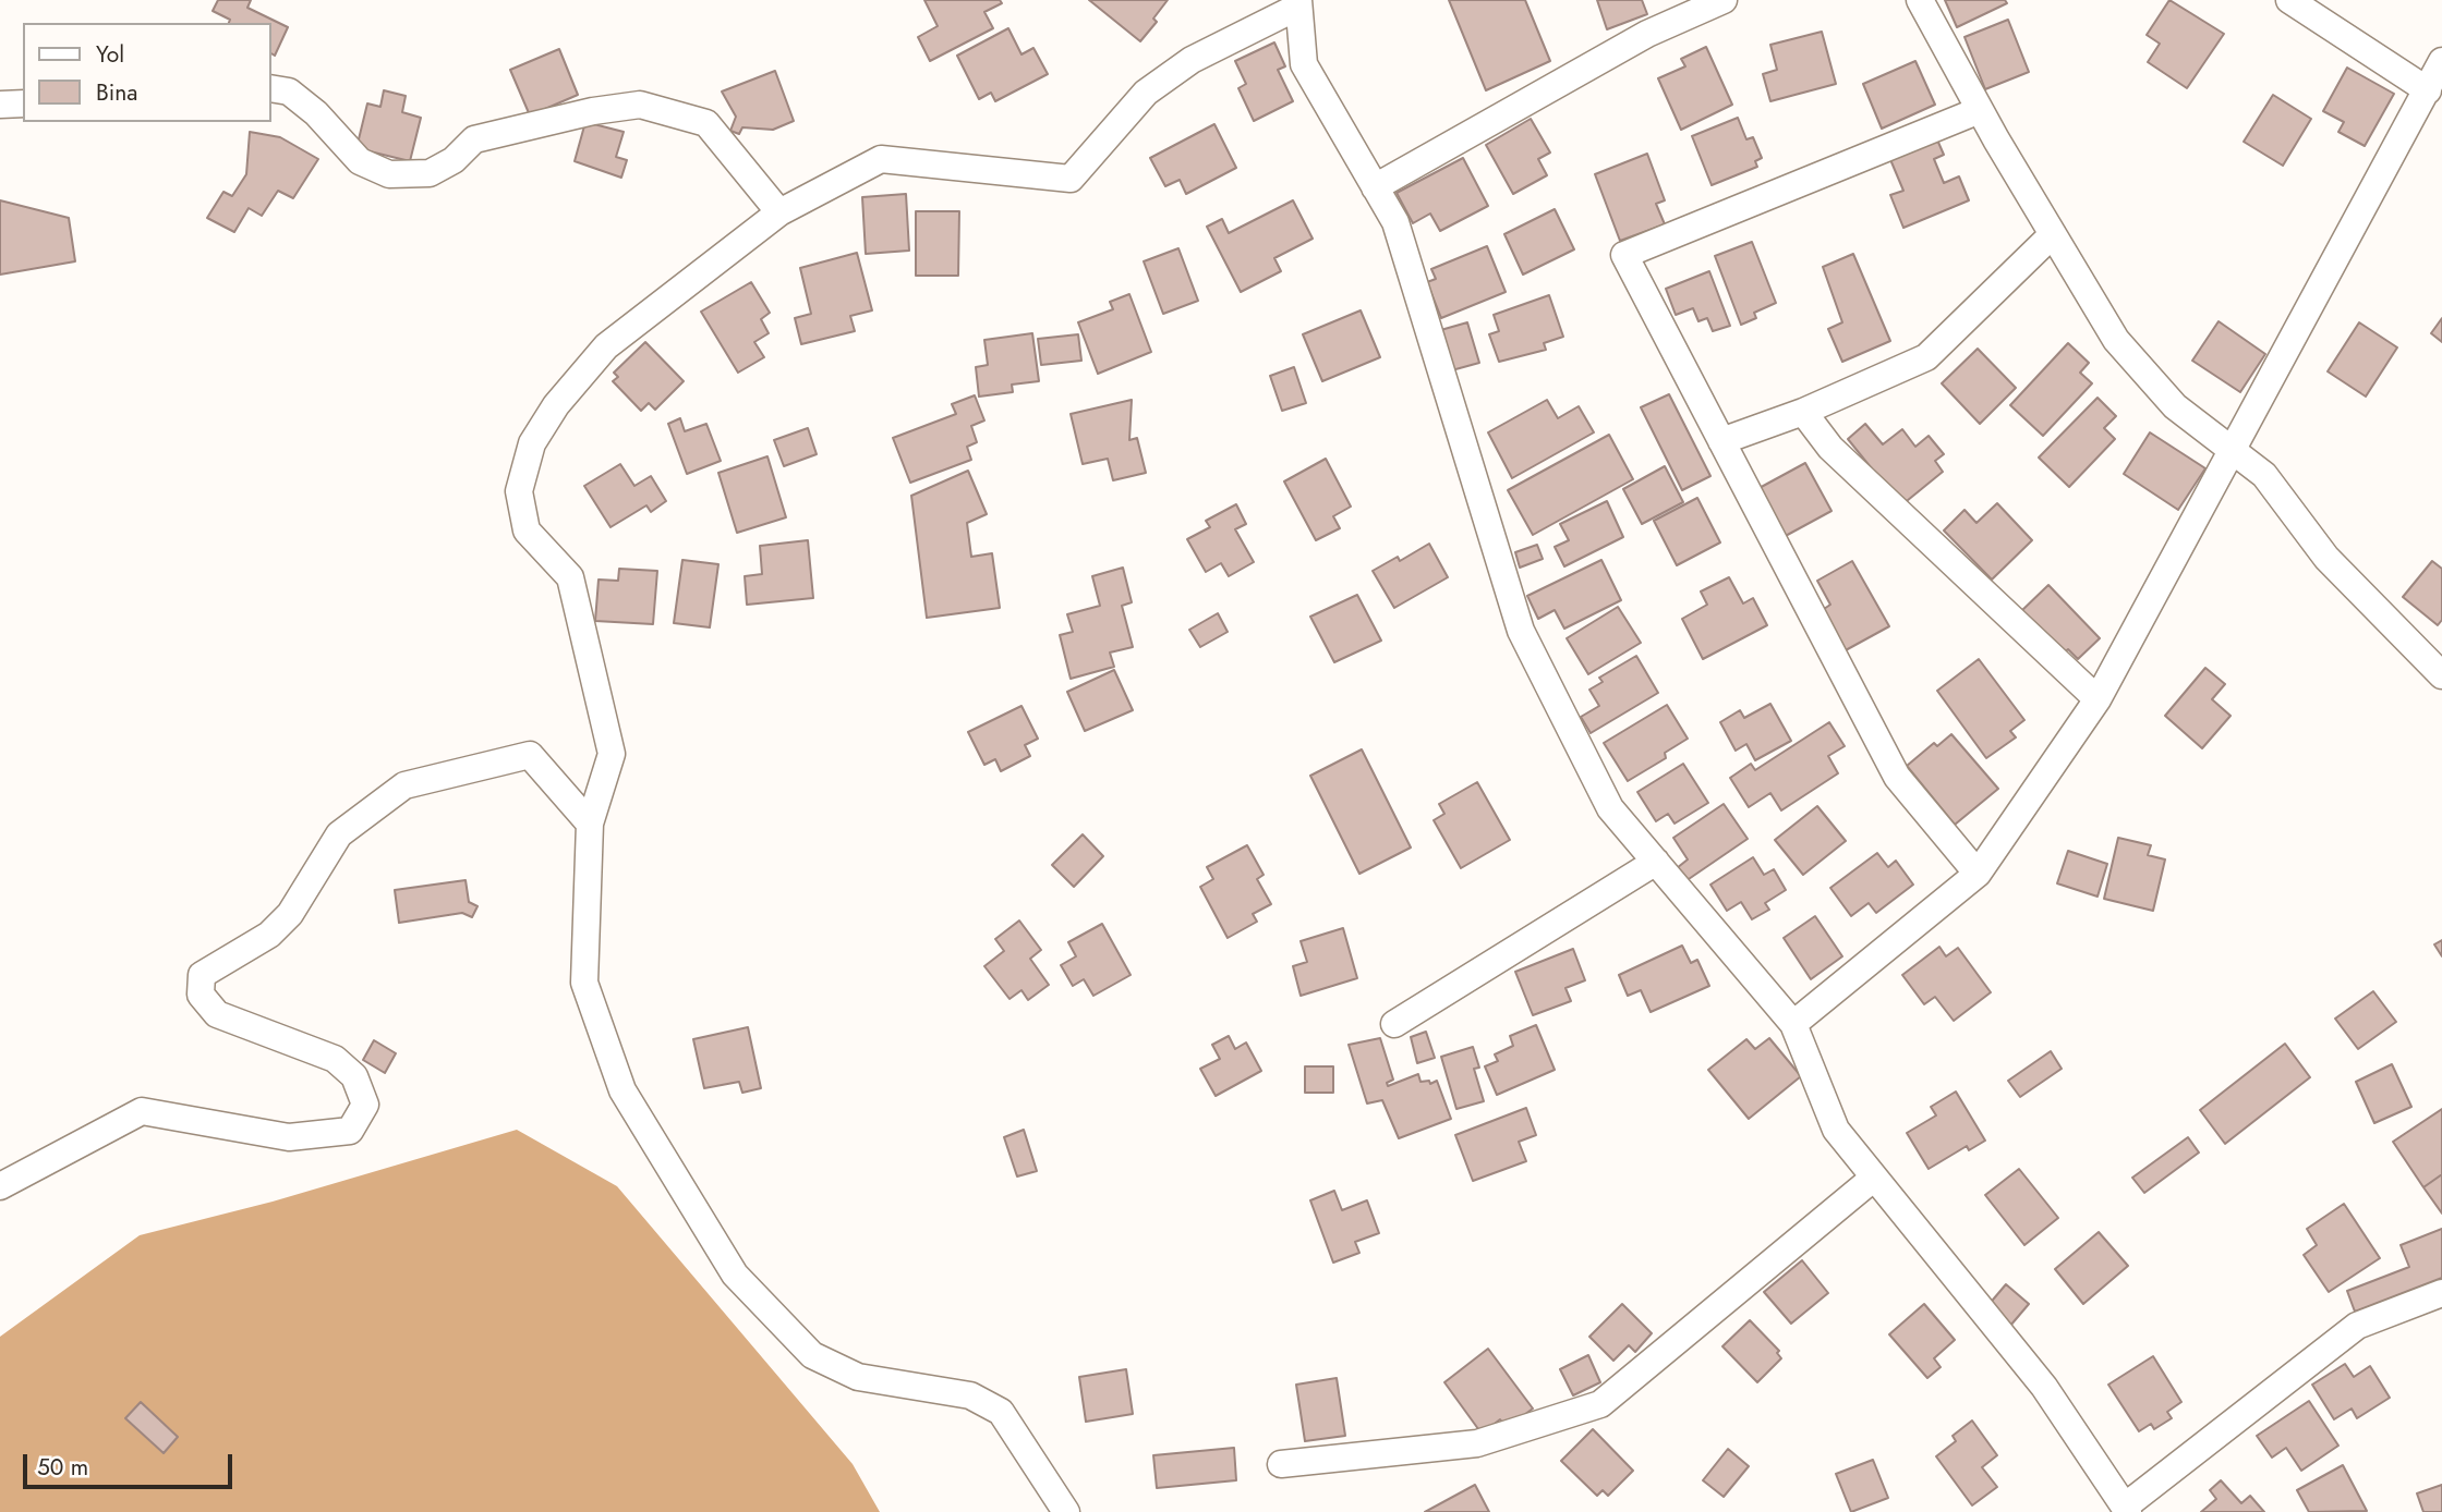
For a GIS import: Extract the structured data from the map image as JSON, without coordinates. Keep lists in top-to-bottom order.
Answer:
{
  "legend": ["Yol", "Bina"],
  "scale_bar": "50 m"
}
